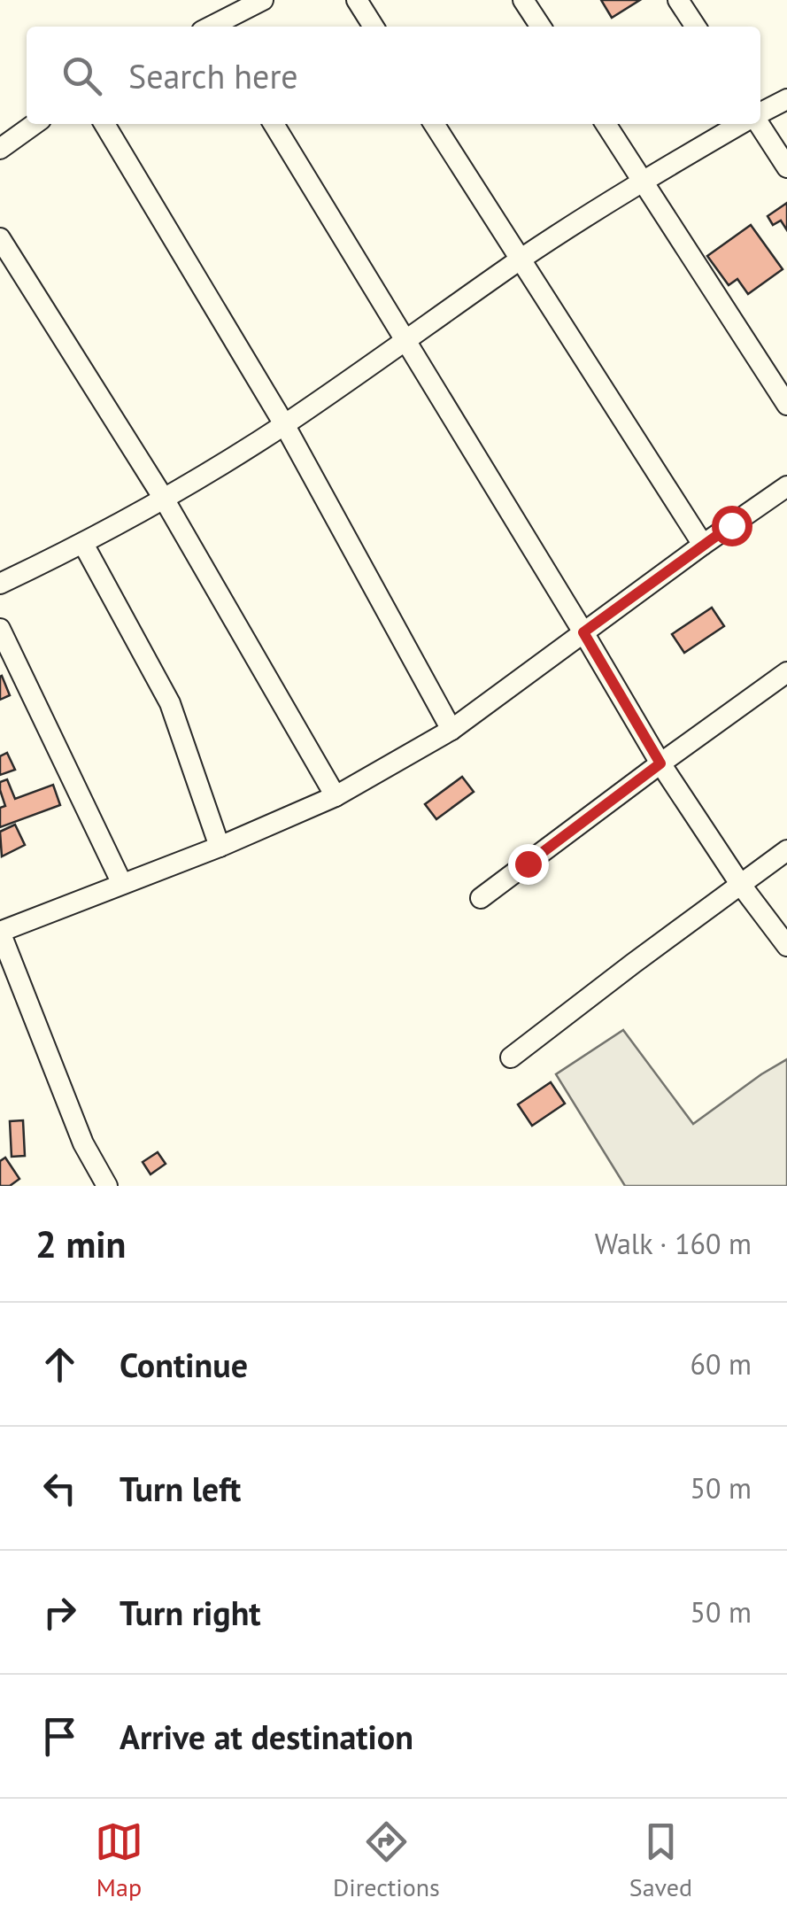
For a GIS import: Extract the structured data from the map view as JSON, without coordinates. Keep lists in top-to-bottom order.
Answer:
{
  "page": {
    "search": "Search here",
    "heading": ["2 min", "Walk · 160 m"],
    "list": [
      ["Continue", "60 m"],
      ["Turn left", "50 m"],
      ["Turn right", "50 m"],
      "Arrive at destination"
    ],
    "nav": ["Map", "Directions", "Saved"]
  }
}
